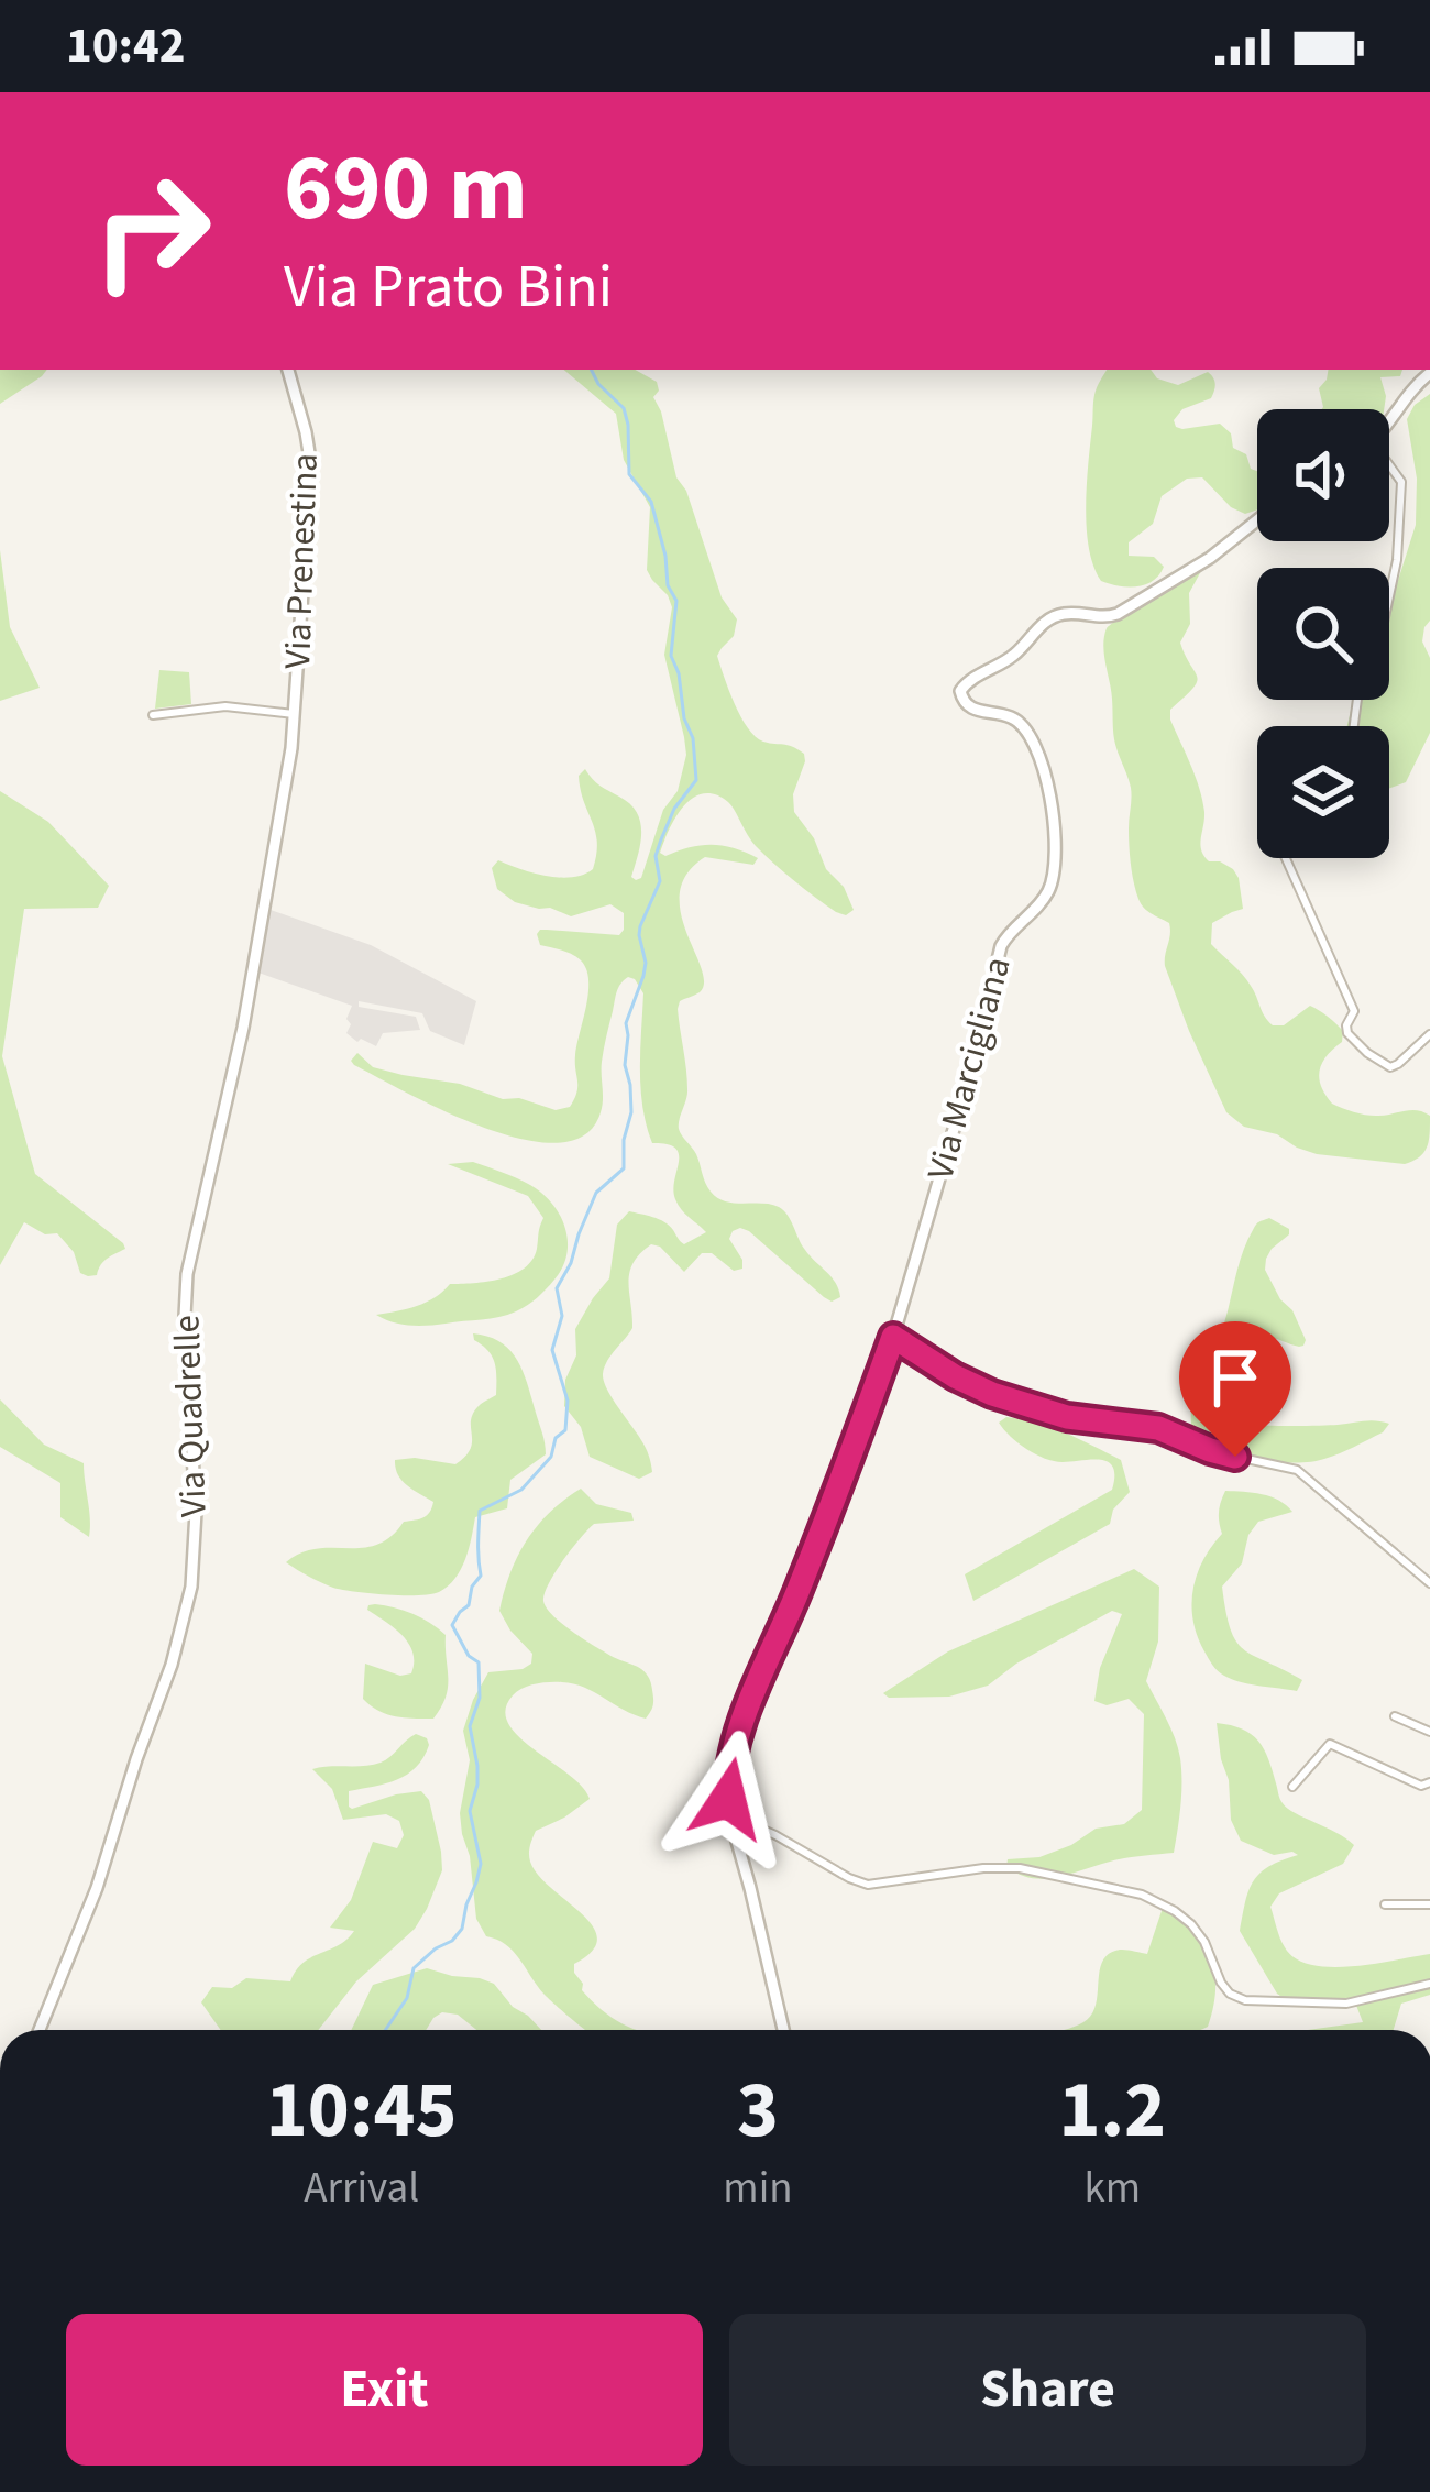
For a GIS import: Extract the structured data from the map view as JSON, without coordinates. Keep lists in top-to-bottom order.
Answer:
{
  "streets": {
    "street": ["Via Prenestina", "Via Marcigliana", "Via Quadrelle"]
  },
  "crossings": [
    ["Via Prenestina", "Via Quadrelle"]
  ],
  "page": {
    "status": "10:42",
    "turn": ["690 m", "Via Prato Bini"],
    "eta": [
      "10:45",
      "Arrival",
      "3",
      "min",
      "1.2",
      "km"
    ],
    "buttons": ["Exit", "Share"]
  }
}
